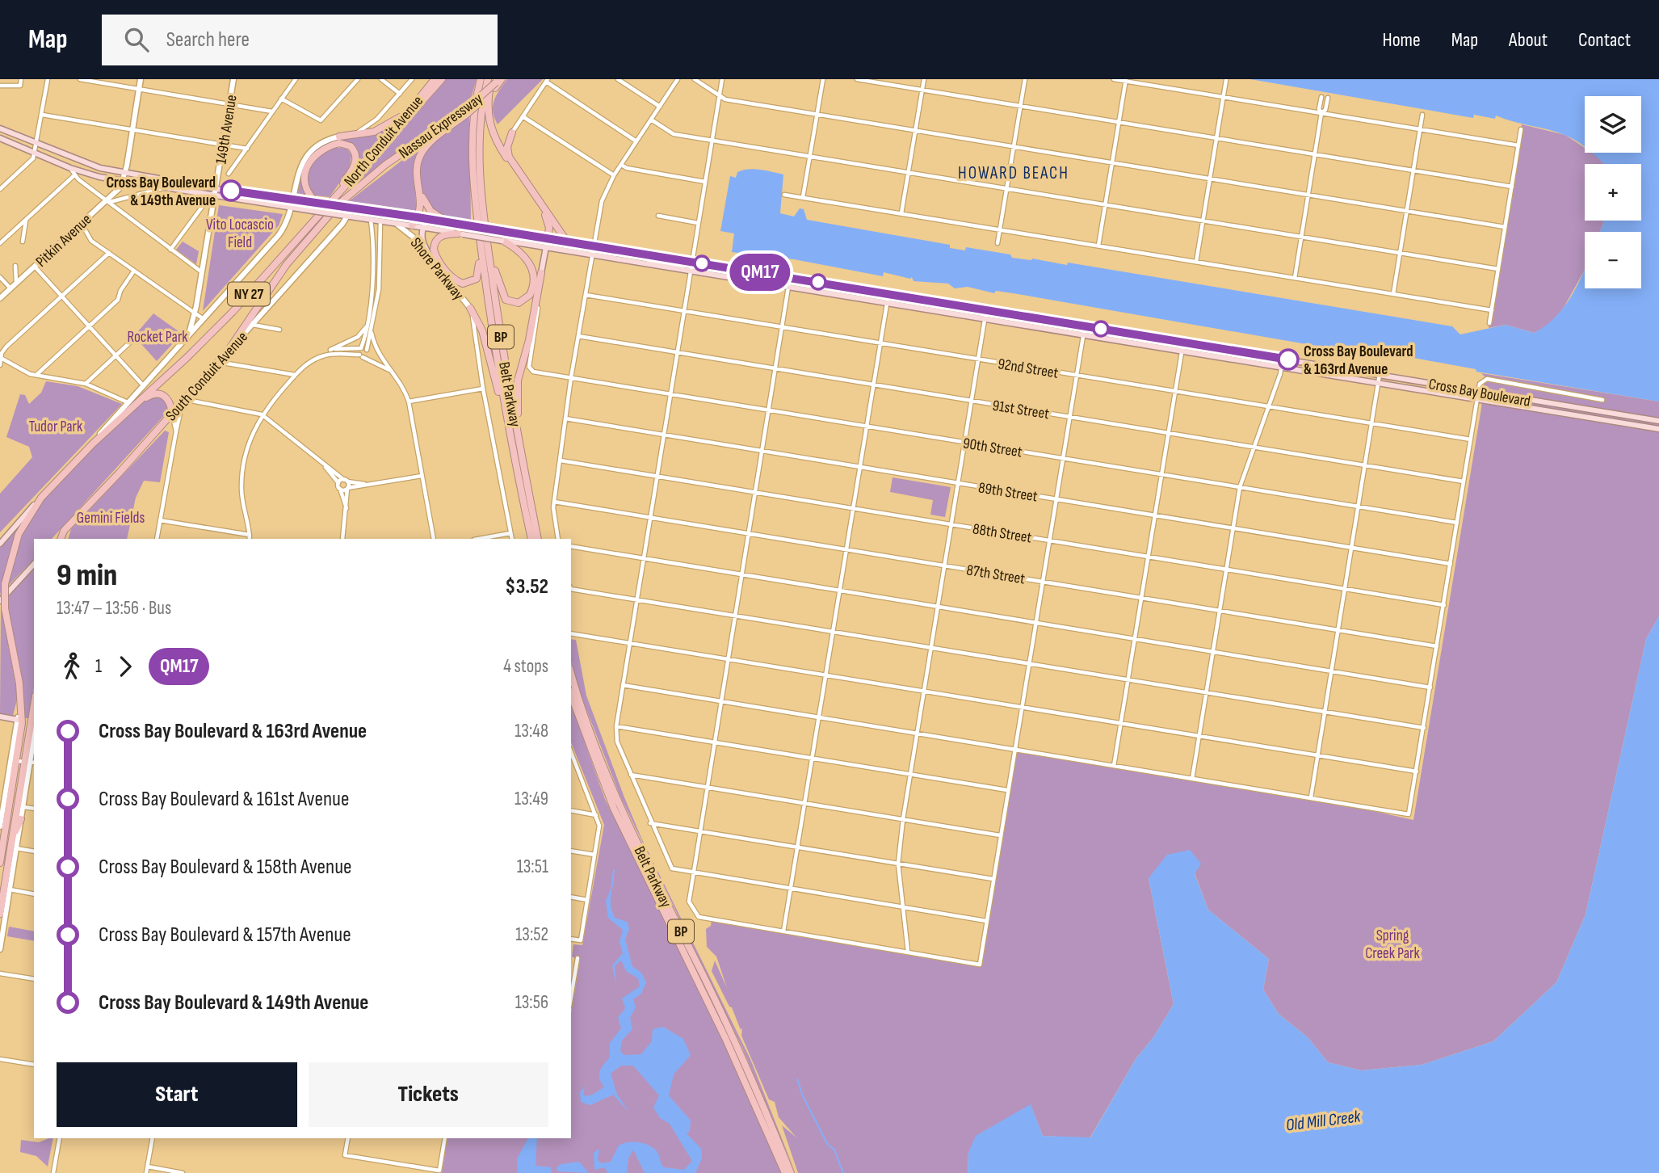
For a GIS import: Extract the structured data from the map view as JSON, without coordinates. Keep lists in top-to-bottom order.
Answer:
{
  "streets": {
    "highway": [
      "Nassau Expressway",
      "North Conduit Avenue",
      "NY 27",
      "BP",
      "South Conduit Avenue",
      "Belt Parkway"
    ],
    "main road": ["Cross Bay Boulevard"],
    "street": [
      "149th Avenue",
      "Pitkin Avenue",
      "Shore Parkway",
      "92nd Street",
      "91st Street",
      "90th Street",
      "89th Street",
      "88th Street",
      "87th Street"
    ]
  },
  "crossings": [
    ["Nassau Expressway", "South Conduit Avenue"],
    ["Nassau Expressway", "Belt Parkway"],
    ["149th Avenue", "North Conduit Avenue"],
    ["149th Avenue", "Cross Bay Boulevard"],
    ["North Conduit Avenue", "NY 27"],
    ["North Conduit Avenue", "Cross Bay Boulevard"],
    ["Pitkin Avenue", "Cross Bay Boulevard"],
    ["Shore Parkway", "Cross Bay Boulevard"],
    ["NY 27", "South Conduit Avenue"],
    ["South Conduit Avenue", "Cross Bay Boulevard"]
  ],
  "districts": ["HOWARD BEACH"],
  "water": ["Old Mill Creek"],
  "parks": [
    "Vito Locascio Field",
    "Rocket Park",
    "Tudor Park",
    "Gemini Fields",
    "Spring Creek Park"
  ],
  "places": ["Cross Bay Boulevard & 149th Avenue", "Cross Bay Boulevard & 163rd Avenue"],
  "lines": ["bus line QM17"],
  "page": {
    "header": "Map",
    "search": "Search here",
    "nav": [
      "Home",
      "Map",
      "About",
      "Contact"
    ],
    "on_map": "QM17",
    "map_buttons": ["+", "−"],
    "heading": ["9 min", "13:47 – 13:56 · Bus", "$3.52"],
    "legs": ["1", "QM17", "4 stops"],
    "list": [
      {
        "name": "Cross Bay Boulevard & 163rd Avenue",
        "value": "13:48"
      },
      {
        "name": "Cross Bay Boulevard & 161st Avenue",
        "value": "13:49"
      },
      {
        "name": "Cross Bay Boulevard & 158th Avenue",
        "value": "13:51"
      },
      {
        "name": "Cross Bay Boulevard & 157th Avenue",
        "value": "13:52"
      },
      {
        "name": "Cross Bay Boulevard & 149th Avenue",
        "value": "13:56"
      }
    ],
    "buttons": ["Start", "Tickets"]
  }
}
